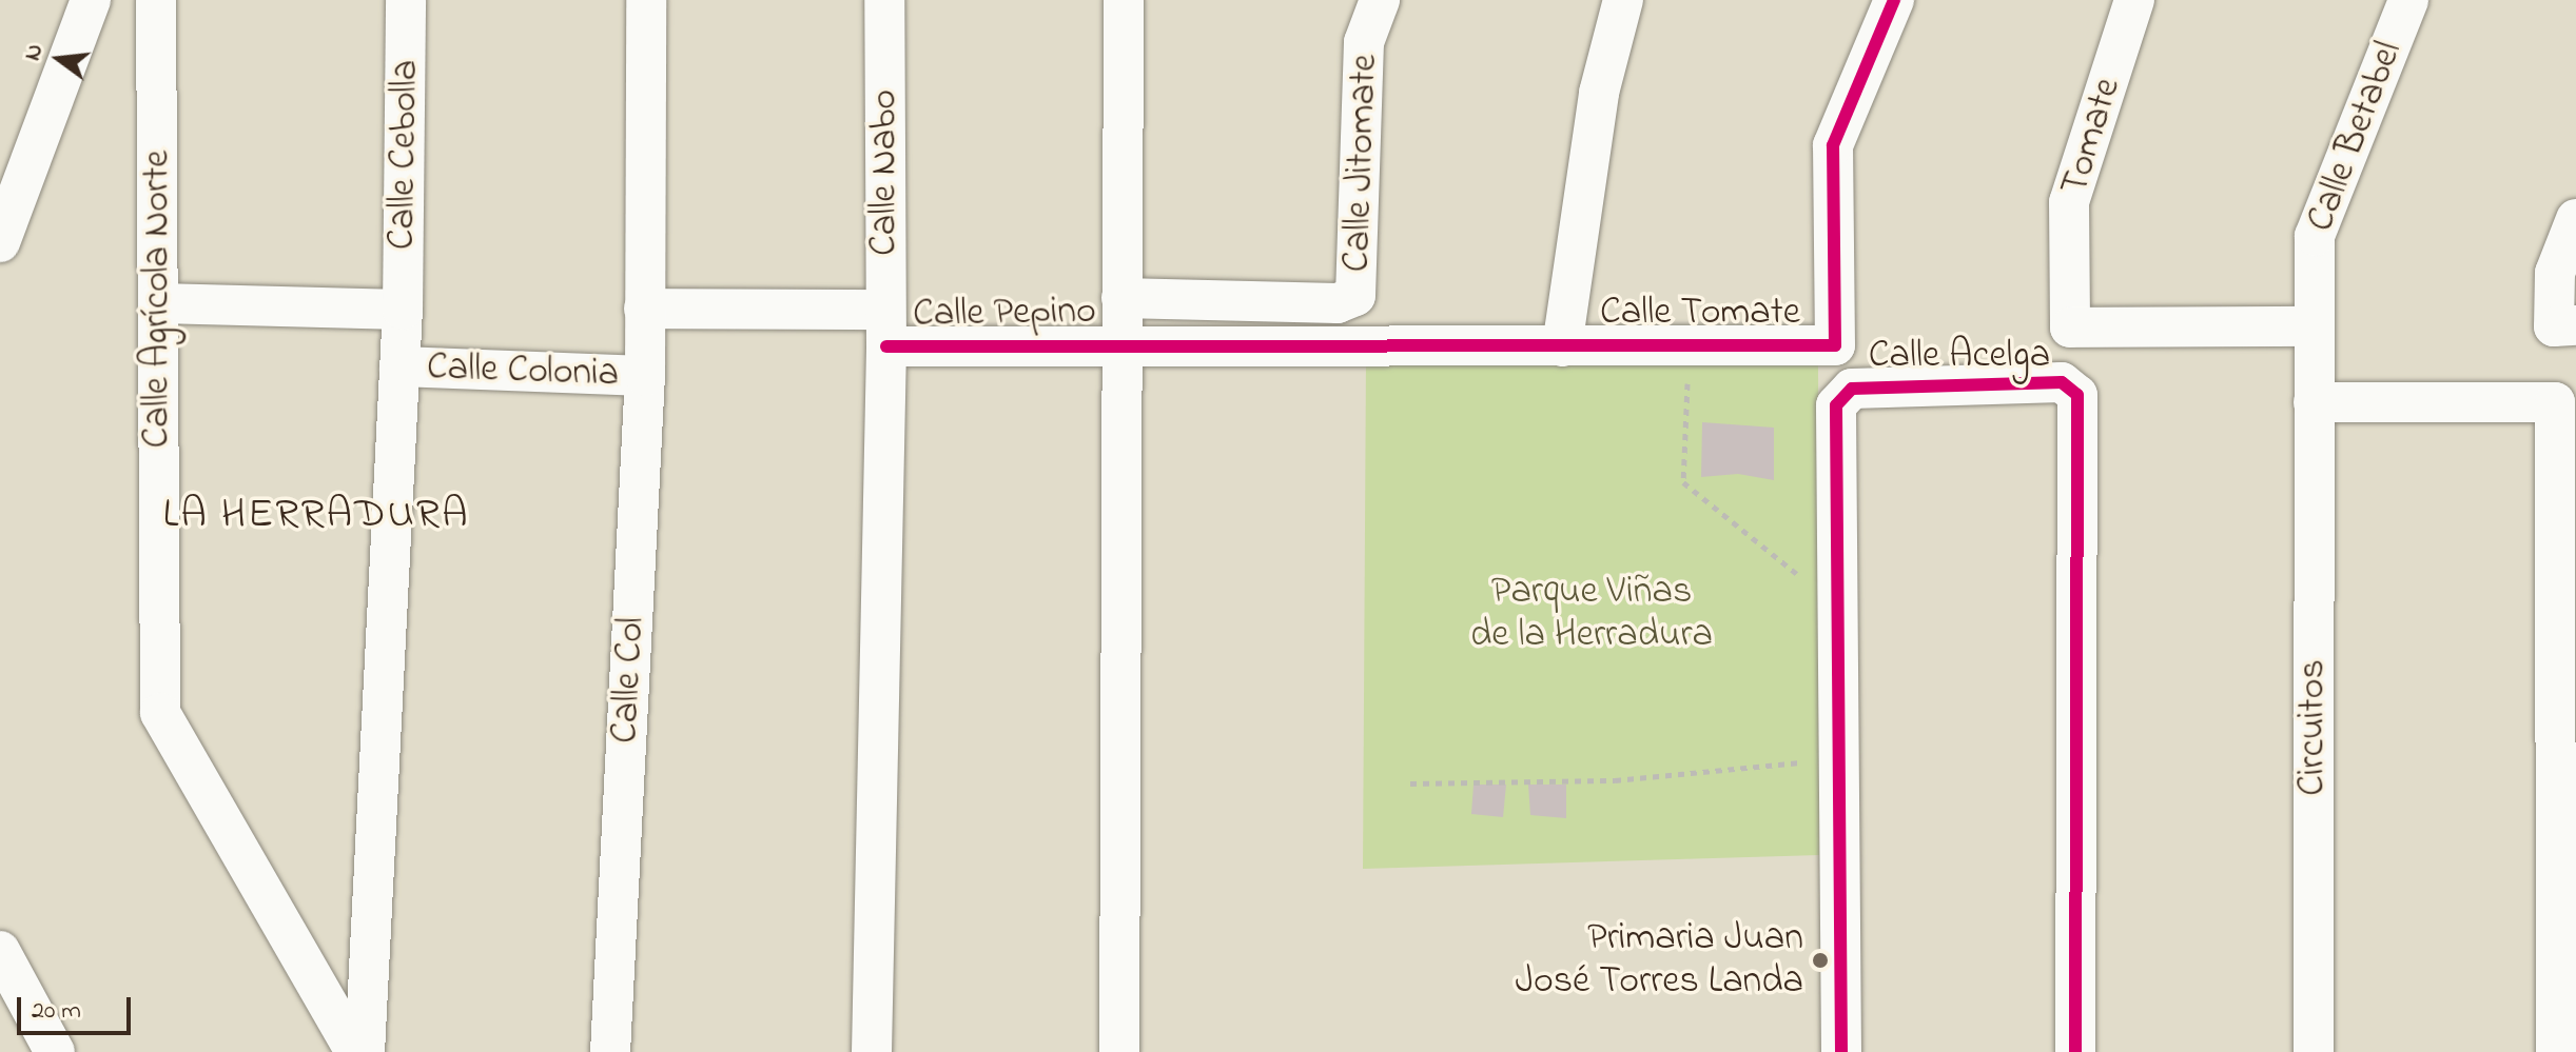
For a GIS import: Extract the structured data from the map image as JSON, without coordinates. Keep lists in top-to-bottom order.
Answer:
{
  "streets": {
    "street": [
      "Tomate",
      "Calle Betabel",
      "Calle Cebolla",
      "Calle Jitomate",
      "Calle Nabo",
      "Calle Agrícola Norte",
      "Calle Pepino",
      "Calle Tomate",
      "Calle Acelga",
      "Calle Colonia",
      "Calle Col",
      "Circuitos"
    ]
  },
  "crossings": [
    ["Tomate", "Calle Betabel"],
    ["Calle Betabel", "Circuitos"],
    ["Calle Cebolla", "Calle Colonia"],
    ["Calle Nabo", "Calle Pepino"],
    ["Calle Colonia", "Calle Col"]
  ],
  "districts": ["LA HERRADURA"],
  "parks": ["Parque Viñas de la Herradura"],
  "places": ["Primaria Juan José Torres Landa"],
  "scale_bar": "20 m",
  "north": "left"
}
